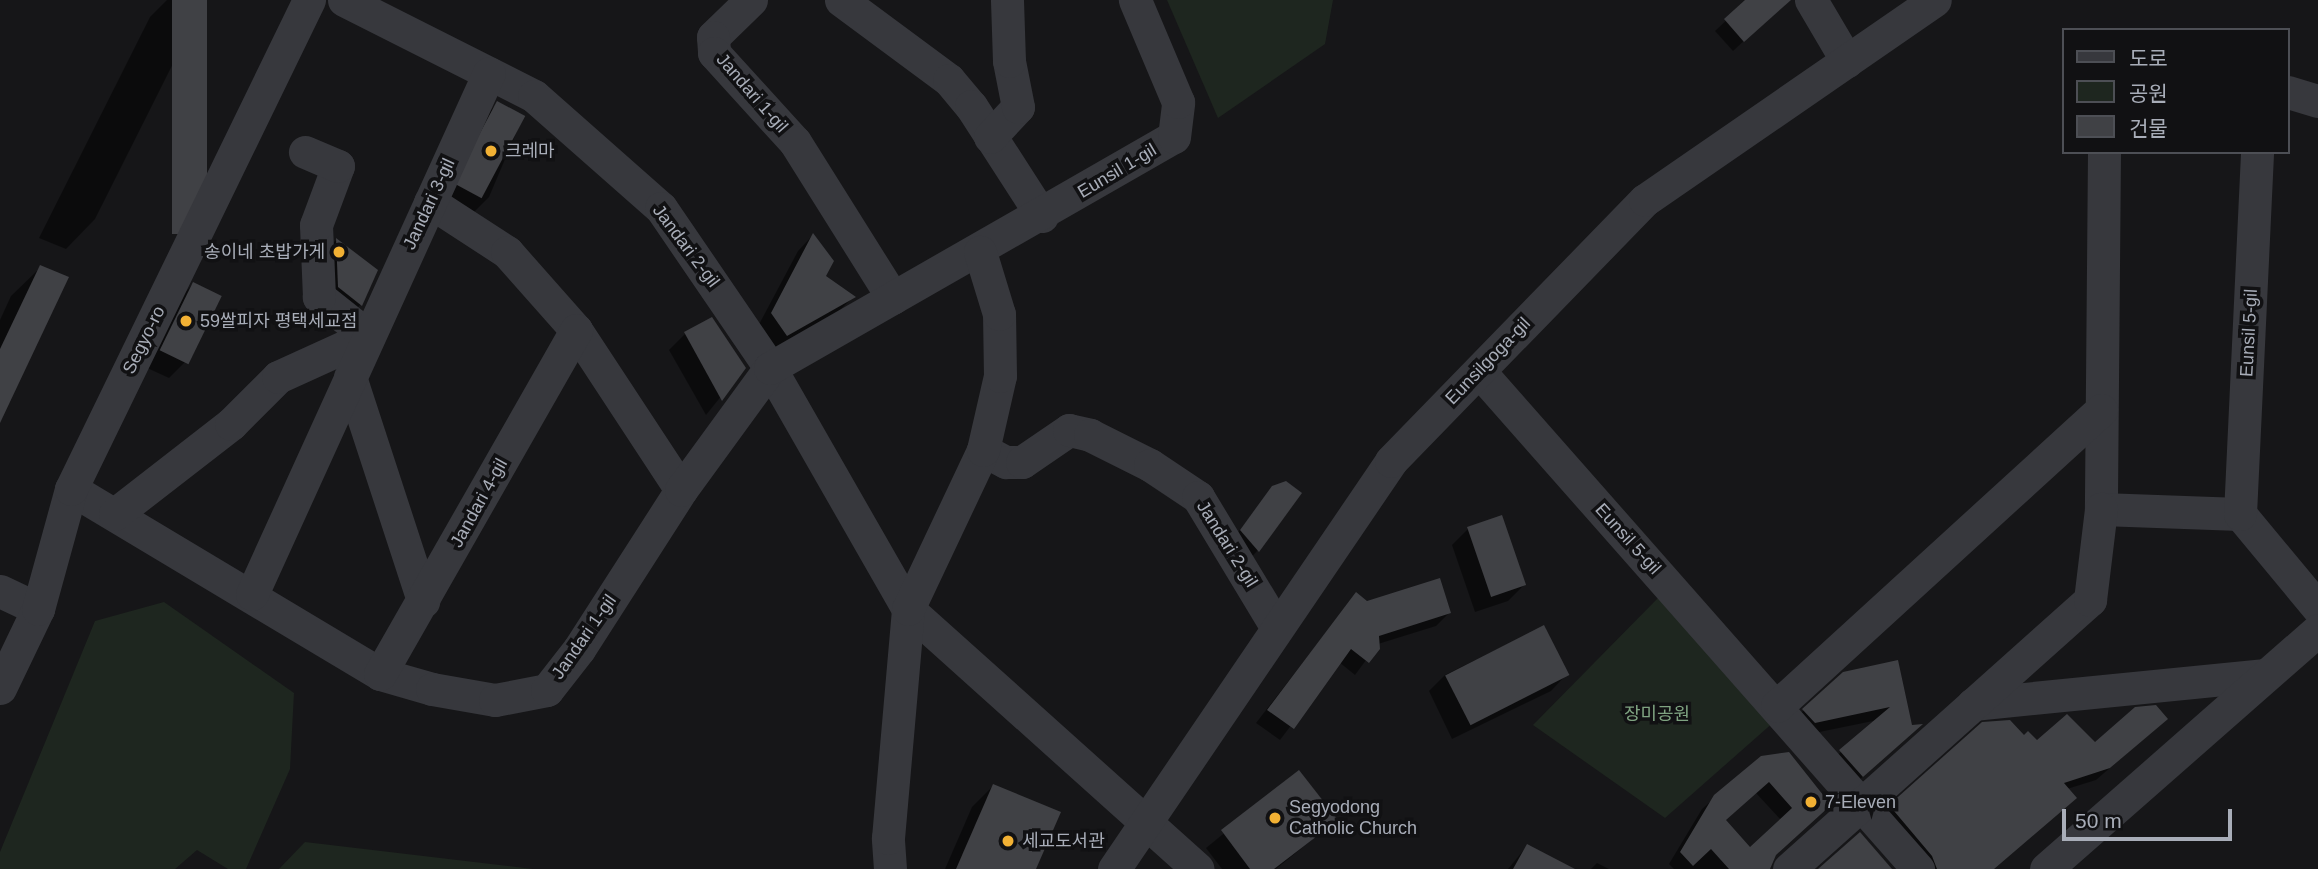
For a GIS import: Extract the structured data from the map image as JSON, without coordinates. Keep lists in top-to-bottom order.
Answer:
{
  "streets": {
    "street": [
      "Jandari 1-gil",
      "Eunsil 1-gil",
      "Jandari 3-gil",
      "Jandari 2-gil",
      "Eunsil 5-gil",
      "Segyo-ro",
      "Eunsilgoga-gil",
      "Jandari 4-gil"
    ]
  },
  "crossings": [
    ["Jandari 1-gil", "Eunsil 1-gil"],
    ["Jandari 1-gil", "Jandari 3-gil"],
    ["Jandari 1-gil", "Jandari 2-gil"],
    ["Jandari 1-gil", "Segyo-ro"],
    ["Jandari 1-gil", "Jandari 4-gil"],
    ["Jandari 3-gil", "Jandari 2-gil"],
    ["Jandari 2-gil", "Eunsilgoga-gil"],
    ["Eunsil 5-gil", "Eunsilgoga-gil"]
  ],
  "parks": ["장미공원"],
  "places": [
    "크레마",
    "송이네 초밥가게",
    "59쌀피자 평택세교점",
    "7-Eleven",
    "Segyodong Catholic Church",
    "세교도서관"
  ],
  "legend": ["도로", "공원", "건물"],
  "scale_bar": "50 m"
}
